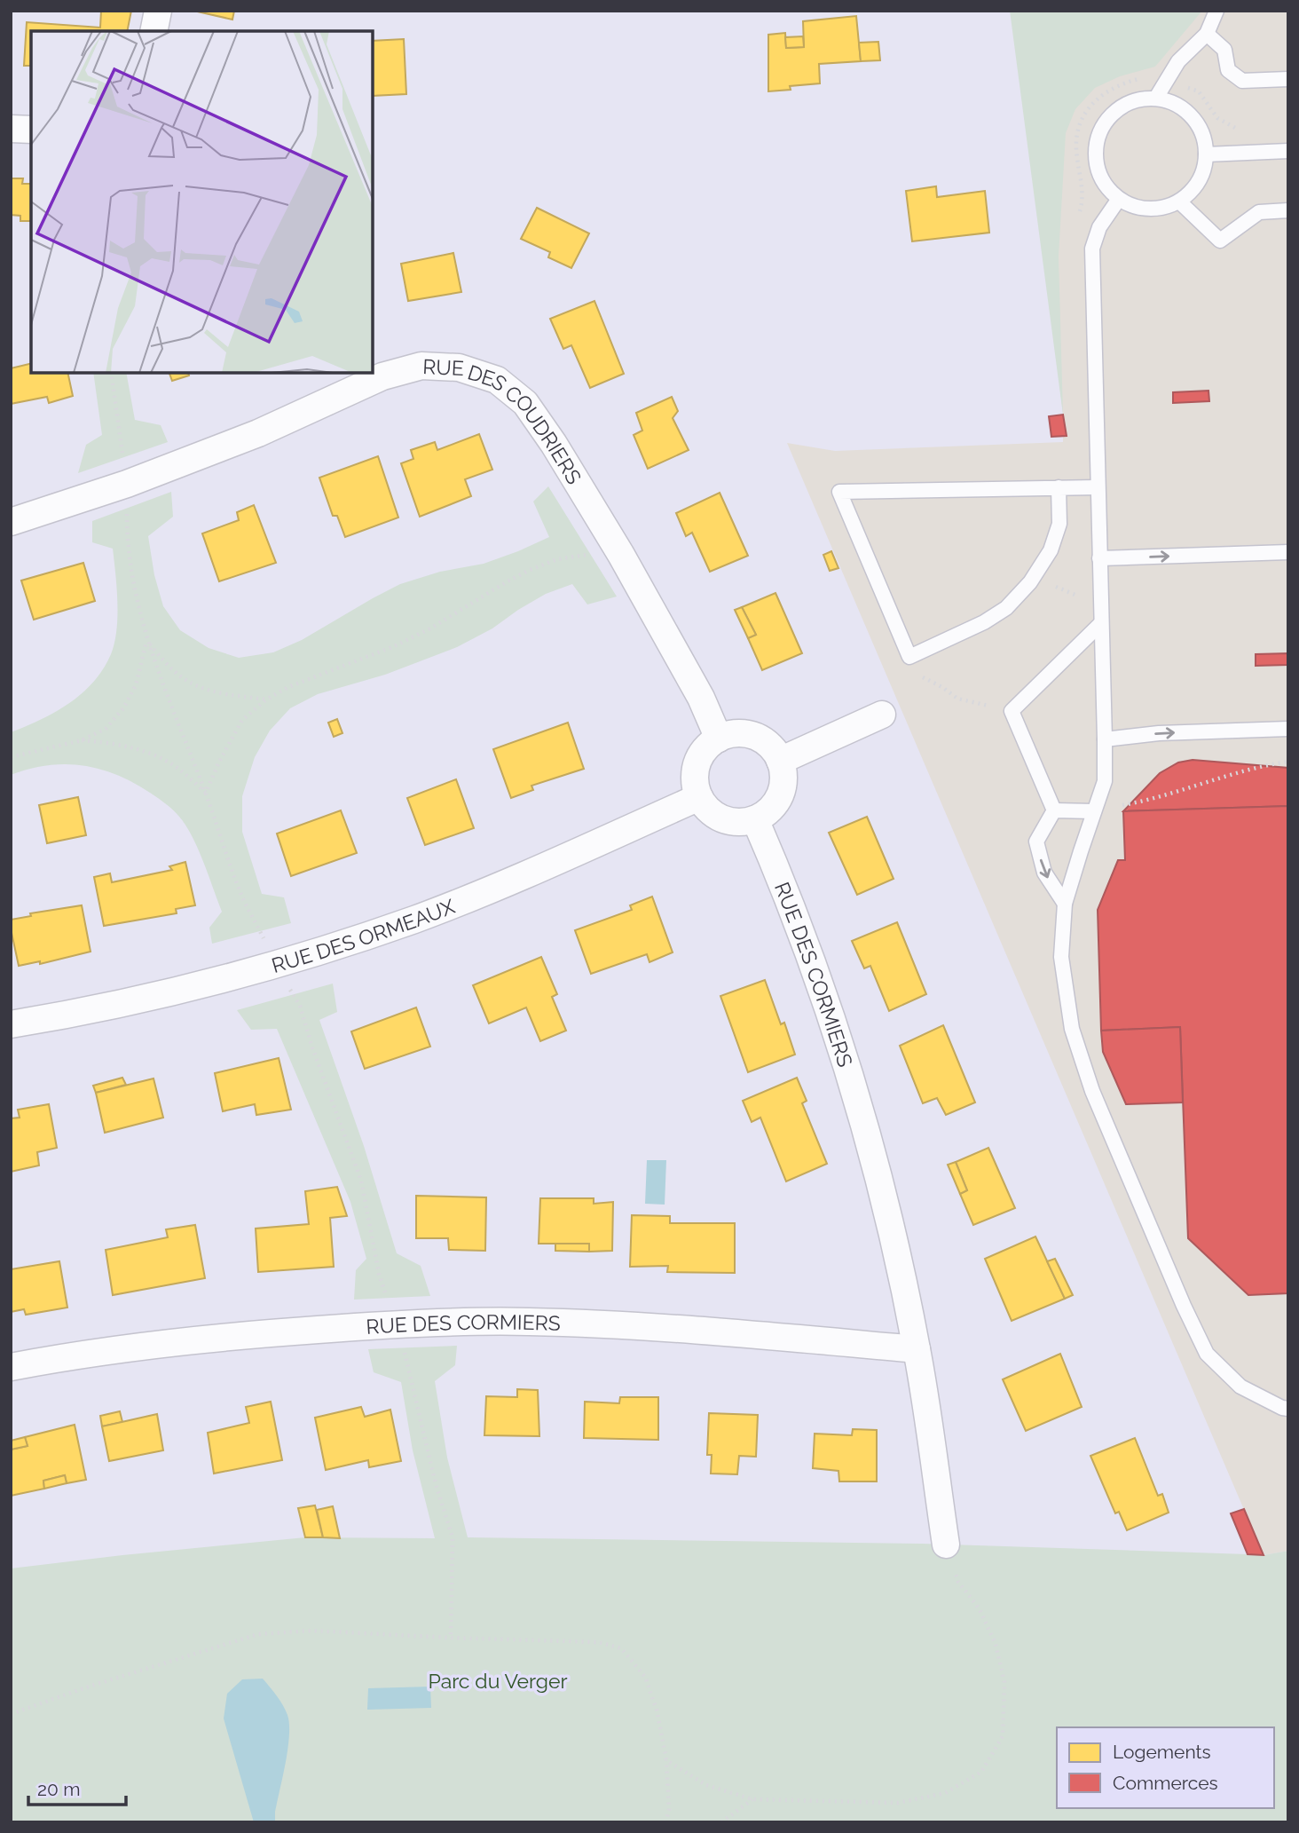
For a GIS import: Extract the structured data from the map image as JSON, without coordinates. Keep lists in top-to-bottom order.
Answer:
{
  "streets": {
    "street": ["RUE DES COUDRIERS", "RUE DES ORMEAUX", "RUE DES CORMIERS"]
  },
  "crossings": [
    ["RUE DES COUDRIERS", "RUE DES ORMEAUX"],
    ["RUE DES COUDRIERS", "RUE DES CORMIERS"],
    ["RUE DES ORMEAUX", "RUE DES CORMIERS"]
  ],
  "parks": ["Parc du Verger"],
  "legend": ["Logements", "Commerces"],
  "scale_bar": "20 m"
}
